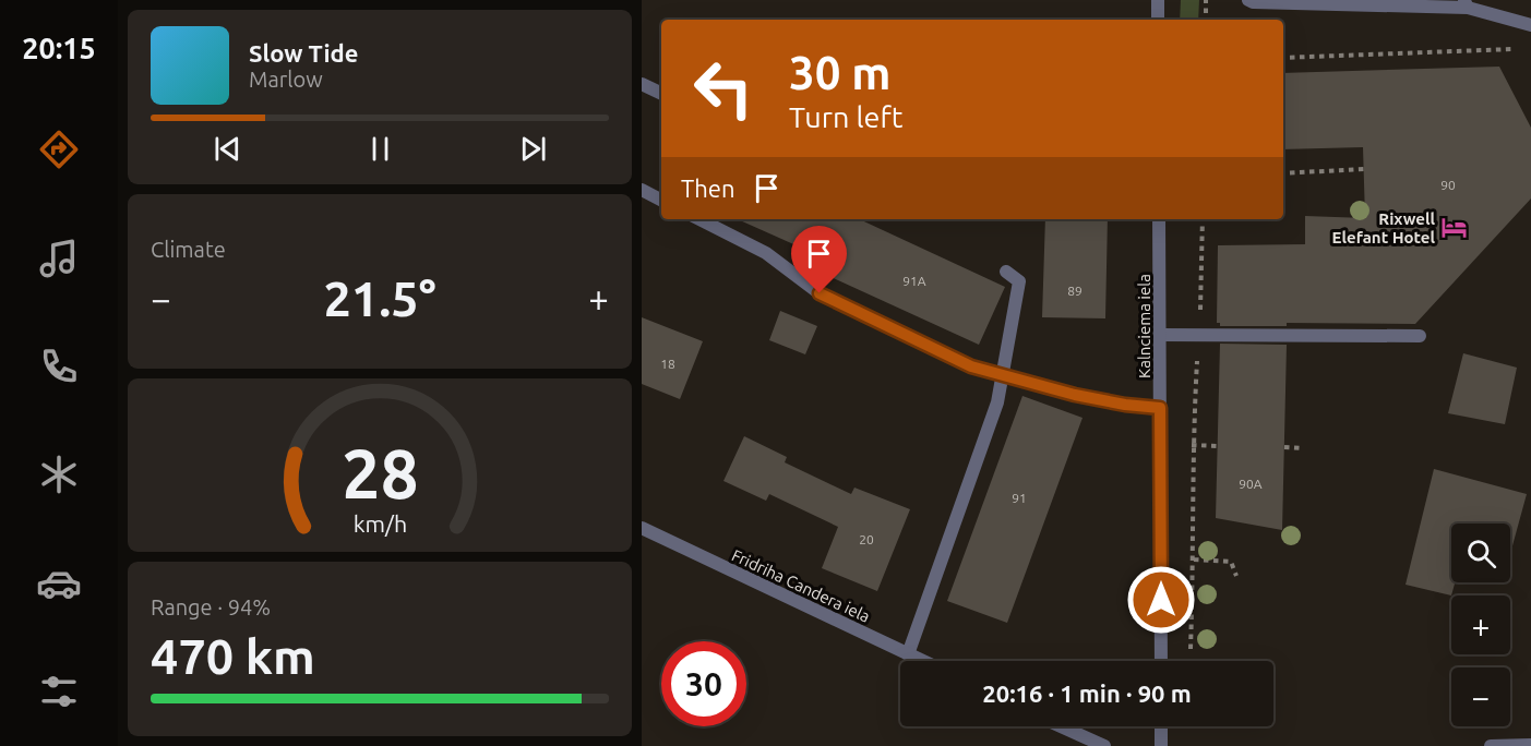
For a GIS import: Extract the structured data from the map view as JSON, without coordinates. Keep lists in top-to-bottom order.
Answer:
{
  "streets": {
    "street": ["Kalnciema iela", "Fridriha Candera iela"]
  },
  "places": {
    "hotel": ["Rixwell Elefant Hotel"]
  },
  "house_numbers": [
    "90",
    "91A",
    "89",
    "18",
    "90A",
    "91",
    "20"
  ],
  "page": {
    "tabs": "20:15",
    "turn": ["30 m", "Turn left"],
    "song": ["Slow Tide", "Marlow"],
    "then": "Then",
    "tile": [
      "Climate",
      ["Range · 94%", "470 km"]
    ],
    "heat": ["−", "21.5°", "+"],
    "map_buttons": ["+", "−"],
    "limit": "30",
    "trip": "20:16 · 1 min · 90 m",
    "gauge": ["28", "km/h"]
  }
}
